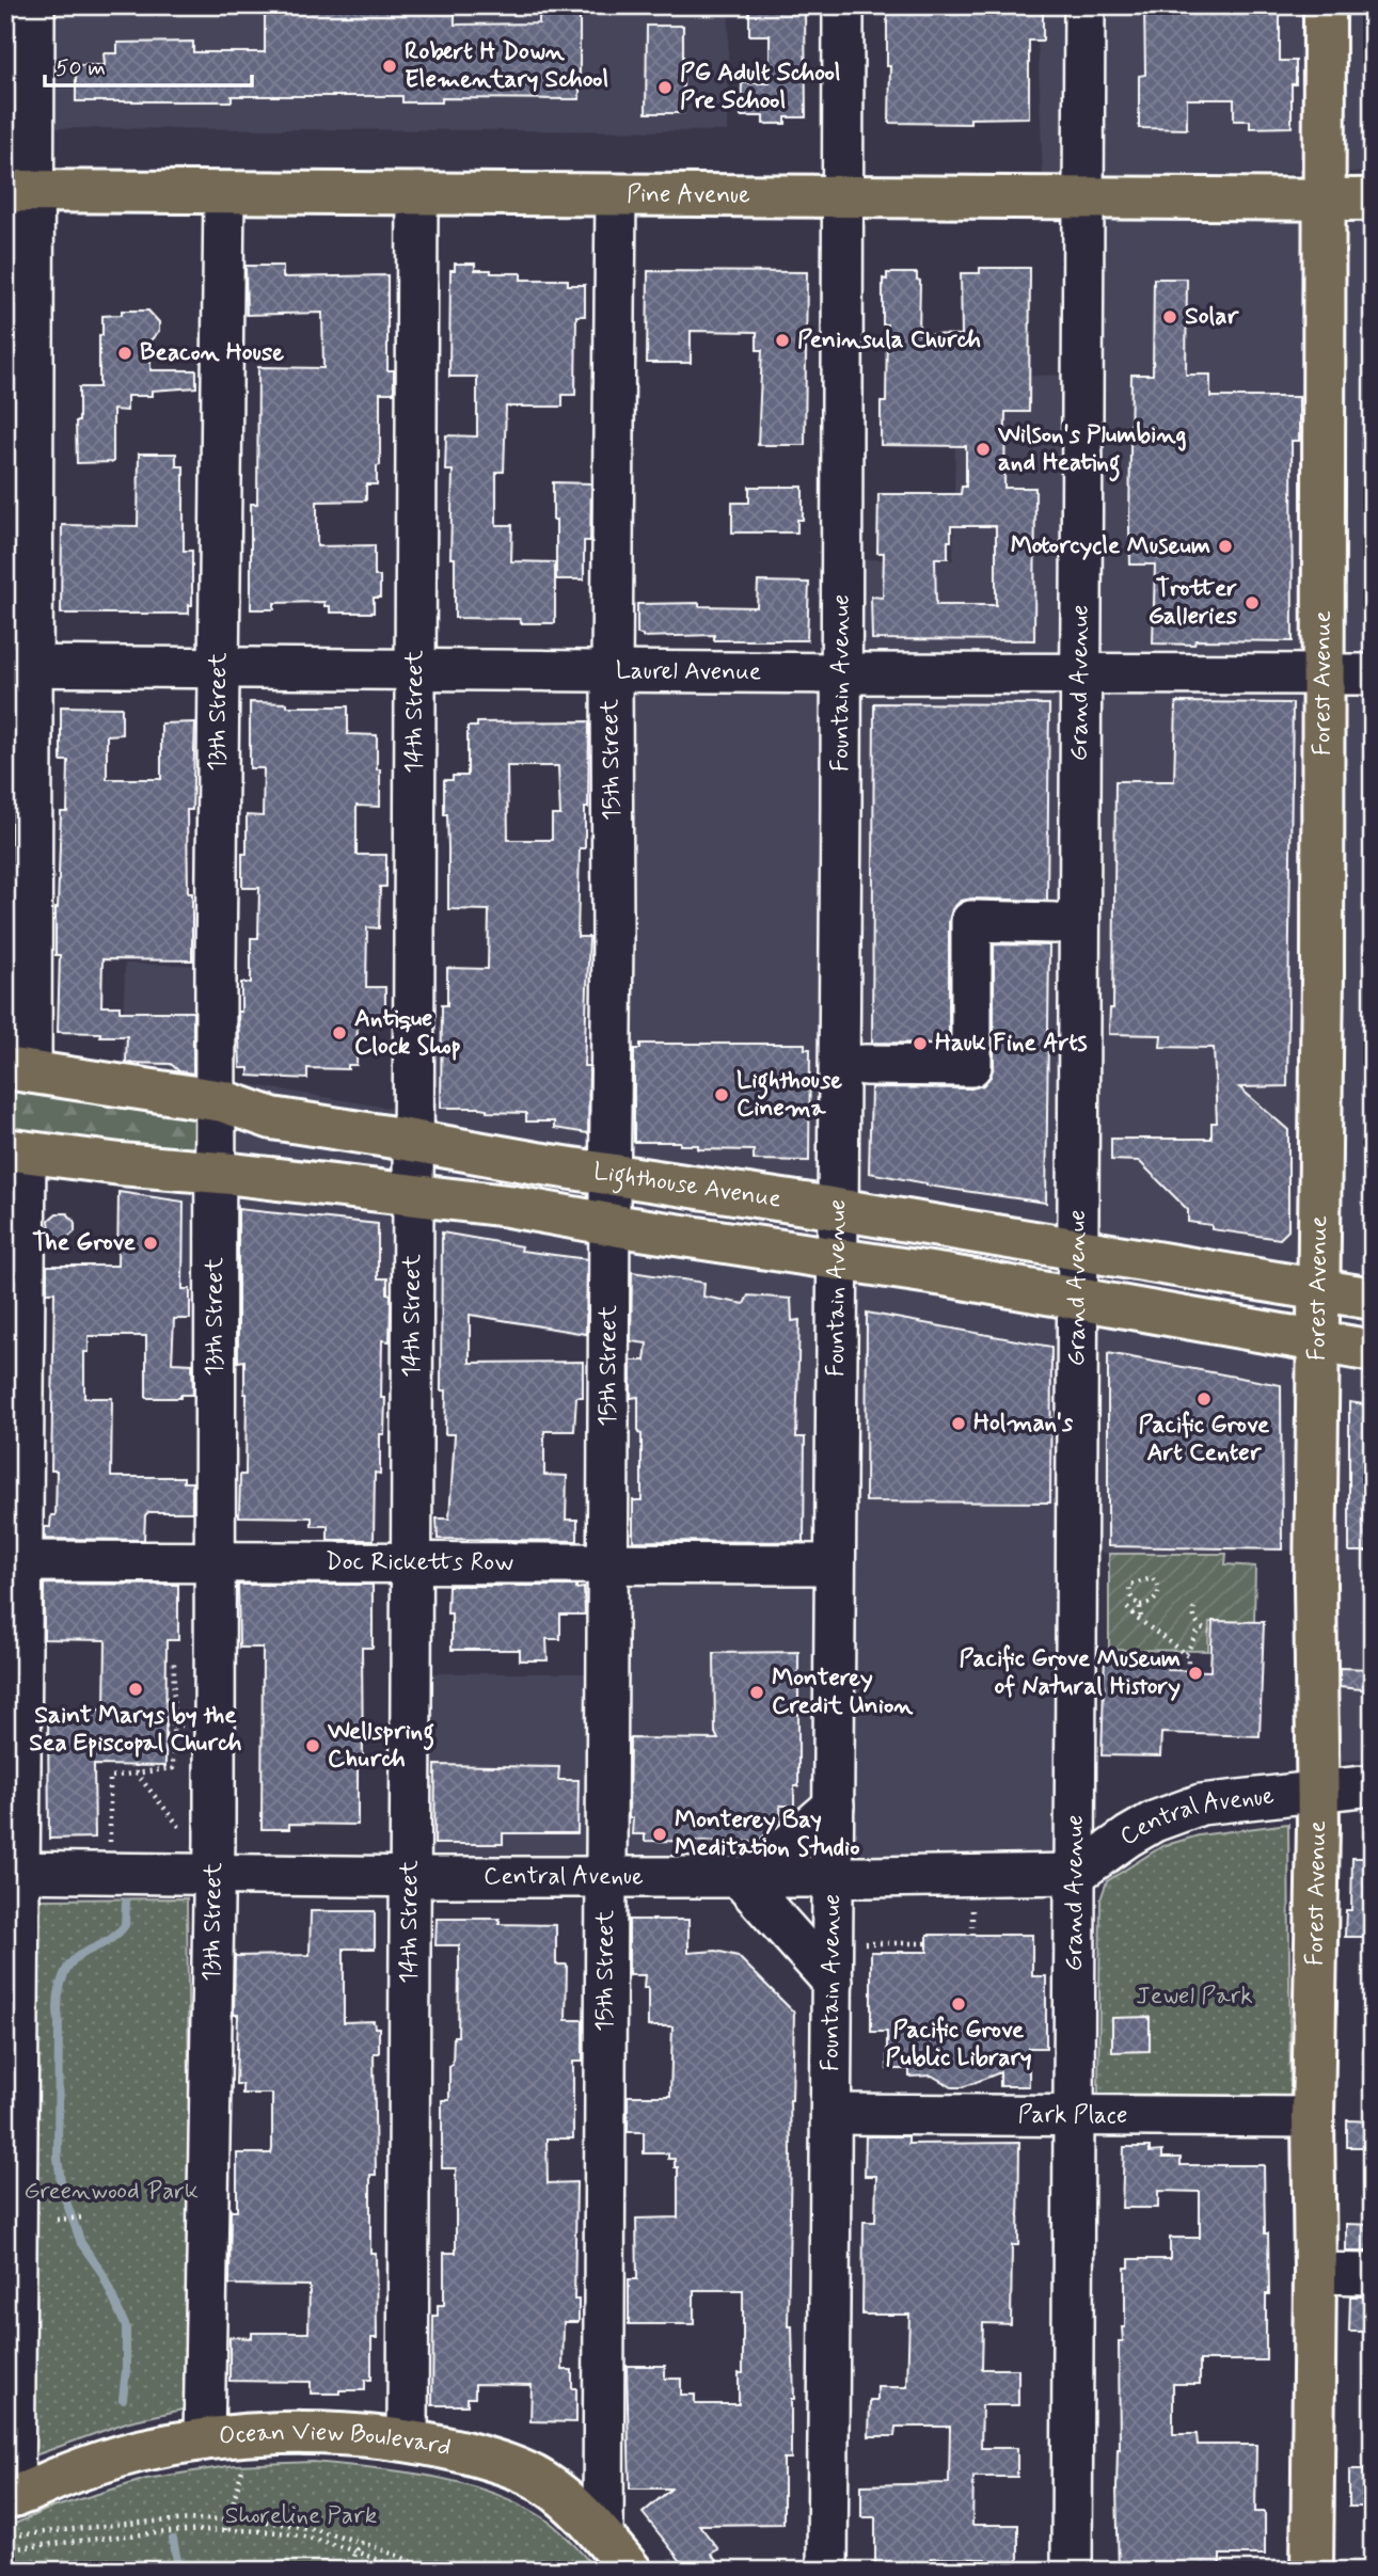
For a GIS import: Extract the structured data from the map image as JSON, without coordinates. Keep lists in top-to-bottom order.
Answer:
{
  "streets": {
    "main road": [
      "Pine Avenue",
      "Forest Avenue",
      "Lighthouse Avenue",
      "Ocean View Boulevard"
    ],
    "street": [
      "Laurel Avenue",
      "Fountain Avenue",
      "Grand Avenue",
      "13th Street",
      "14th Street",
      "15th Street",
      "Doc Ricketts Row",
      "Central Avenue",
      "Park Place"
    ]
  },
  "crossings": [
    ["Pine Avenue", "Fountain Avenue"],
    ["Pine Avenue", "Grand Avenue"],
    ["Pine Avenue", "Forest Avenue"],
    ["Pine Avenue", "13th Street"],
    ["Pine Avenue", "14th Street"],
    ["Pine Avenue", "15th Street"],
    ["Laurel Avenue", "Fountain Avenue"],
    ["Laurel Avenue", "Grand Avenue"],
    ["Laurel Avenue", "Forest Avenue"],
    ["Laurel Avenue", "13th Street"],
    ["Laurel Avenue", "14th Street"],
    ["Laurel Avenue", "15th Street"],
    ["Fountain Avenue", "Lighthouse Avenue"],
    ["Fountain Avenue", "Doc Ricketts Row"],
    ["Fountain Avenue", "Central Avenue"],
    ["Fountain Avenue", "Park Place"],
    ["Grand Avenue", "Lighthouse Avenue"],
    ["Grand Avenue", "Central Avenue"],
    ["Grand Avenue", "Park Place"],
    ["Forest Avenue", "Lighthouse Avenue"],
    ["Forest Avenue", "Central Avenue"],
    ["Forest Avenue", "Park Place"],
    ["13th Street", "Lighthouse Avenue"],
    ["13th Street", "Doc Ricketts Row"],
    ["13th Street", "Central Avenue"],
    ["13th Street", "Ocean View Boulevard"],
    ["14th Street", "Lighthouse Avenue"],
    ["14th Street", "Doc Ricketts Row"],
    ["14th Street", "Central Avenue"],
    ["14th Street", "Ocean View Boulevard"],
    ["15th Street", "Lighthouse Avenue"],
    ["15th Street", "Doc Ricketts Row"],
    ["15th Street", "Central Avenue"],
    ["15th Street", "Ocean View Boulevard"]
  ],
  "parks": ["Jewel Park", "Greenwood Park", "Shoreline Park"],
  "places": [
    "Robert H Down Elementary School",
    "PG Adult School Pre School",
    "Solar",
    "Peninsula Church",
    "Beacon House",
    "Wilson's Plumbing and Heating",
    "Motorcycle Museum",
    "Trotter Galleries",
    "Antique Clock Shop",
    "Hauk Fine Arts",
    "Lighthouse Cinema",
    "The Grove",
    "Pacific Grove Art Center",
    "Holman's",
    "Pacific Grove Museum of Natural History",
    "Saint Marys by the Sea Episcopal Church",
    "Monterey Credit Union",
    "Wellspring Church",
    "Monterey Bay Meditation Studio",
    "Pacific Grove Public Library"
  ],
  "scale_bar": "50 m"
}
